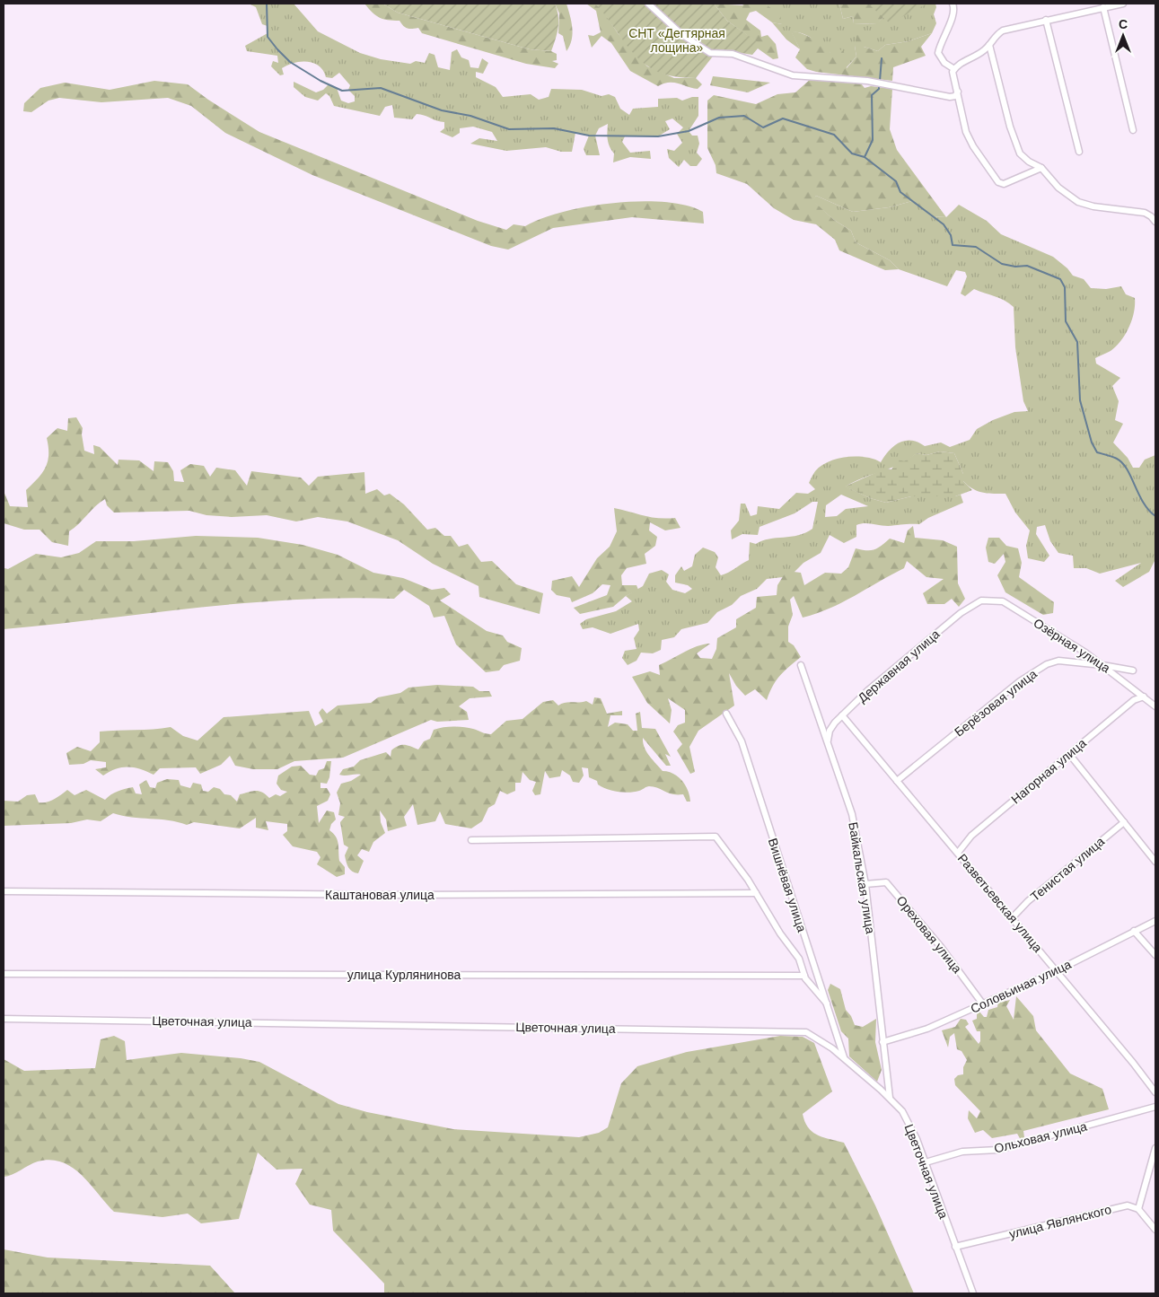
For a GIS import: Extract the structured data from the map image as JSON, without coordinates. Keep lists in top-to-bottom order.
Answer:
{
  "streets": {
    "street": [
      "Озёрная улица",
      "Державная улица",
      "Берёзовая улица",
      "Нагорная улица",
      "Тенистая улица",
      "Байкальская улица",
      "Вишнёвая улица",
      "Каштановая улица",
      "Разветьевская улица",
      "Ореховая улица",
      "улица Курлянинова",
      "Соловьиная улица",
      "Цветочная улица",
      "Ольховая улица",
      "улица Являнского"
    ]
  },
  "crossings": [
    ["Озёрная улица", "Державная улица"],
    ["Озёрная улица", "Берёзовая улица"],
    ["Озёрная улица", "Нагорная улица"],
    ["Державная улица", "Байкальская улица"],
    ["Державная улица", "Разветьевская улица"],
    ["Берёзовая улица", "Разветьевская улица"],
    ["Нагорная улица", "Разветьевская улица"],
    ["Тенистая улица", "Разветьевская улица"],
    ["Байкальская улица", "Ореховая улица"],
    ["Байкальская улица", "Соловьиная улица"],
    ["Байкальская улица", "Цветочная улица"],
    ["Вишнёвая улица", "Цветочная улица"],
    ["Разветьевская улица", "Соловьиная улица"],
    ["Ореховая улица", "Соловьиная улица"],
    ["Цветочная улица", "Ольховая улица"],
    ["Цветочная улица", "улица Являнского"]
  ],
  "parks": ["СНТ «Дегтярная лощина»"],
  "north": "top"
}
